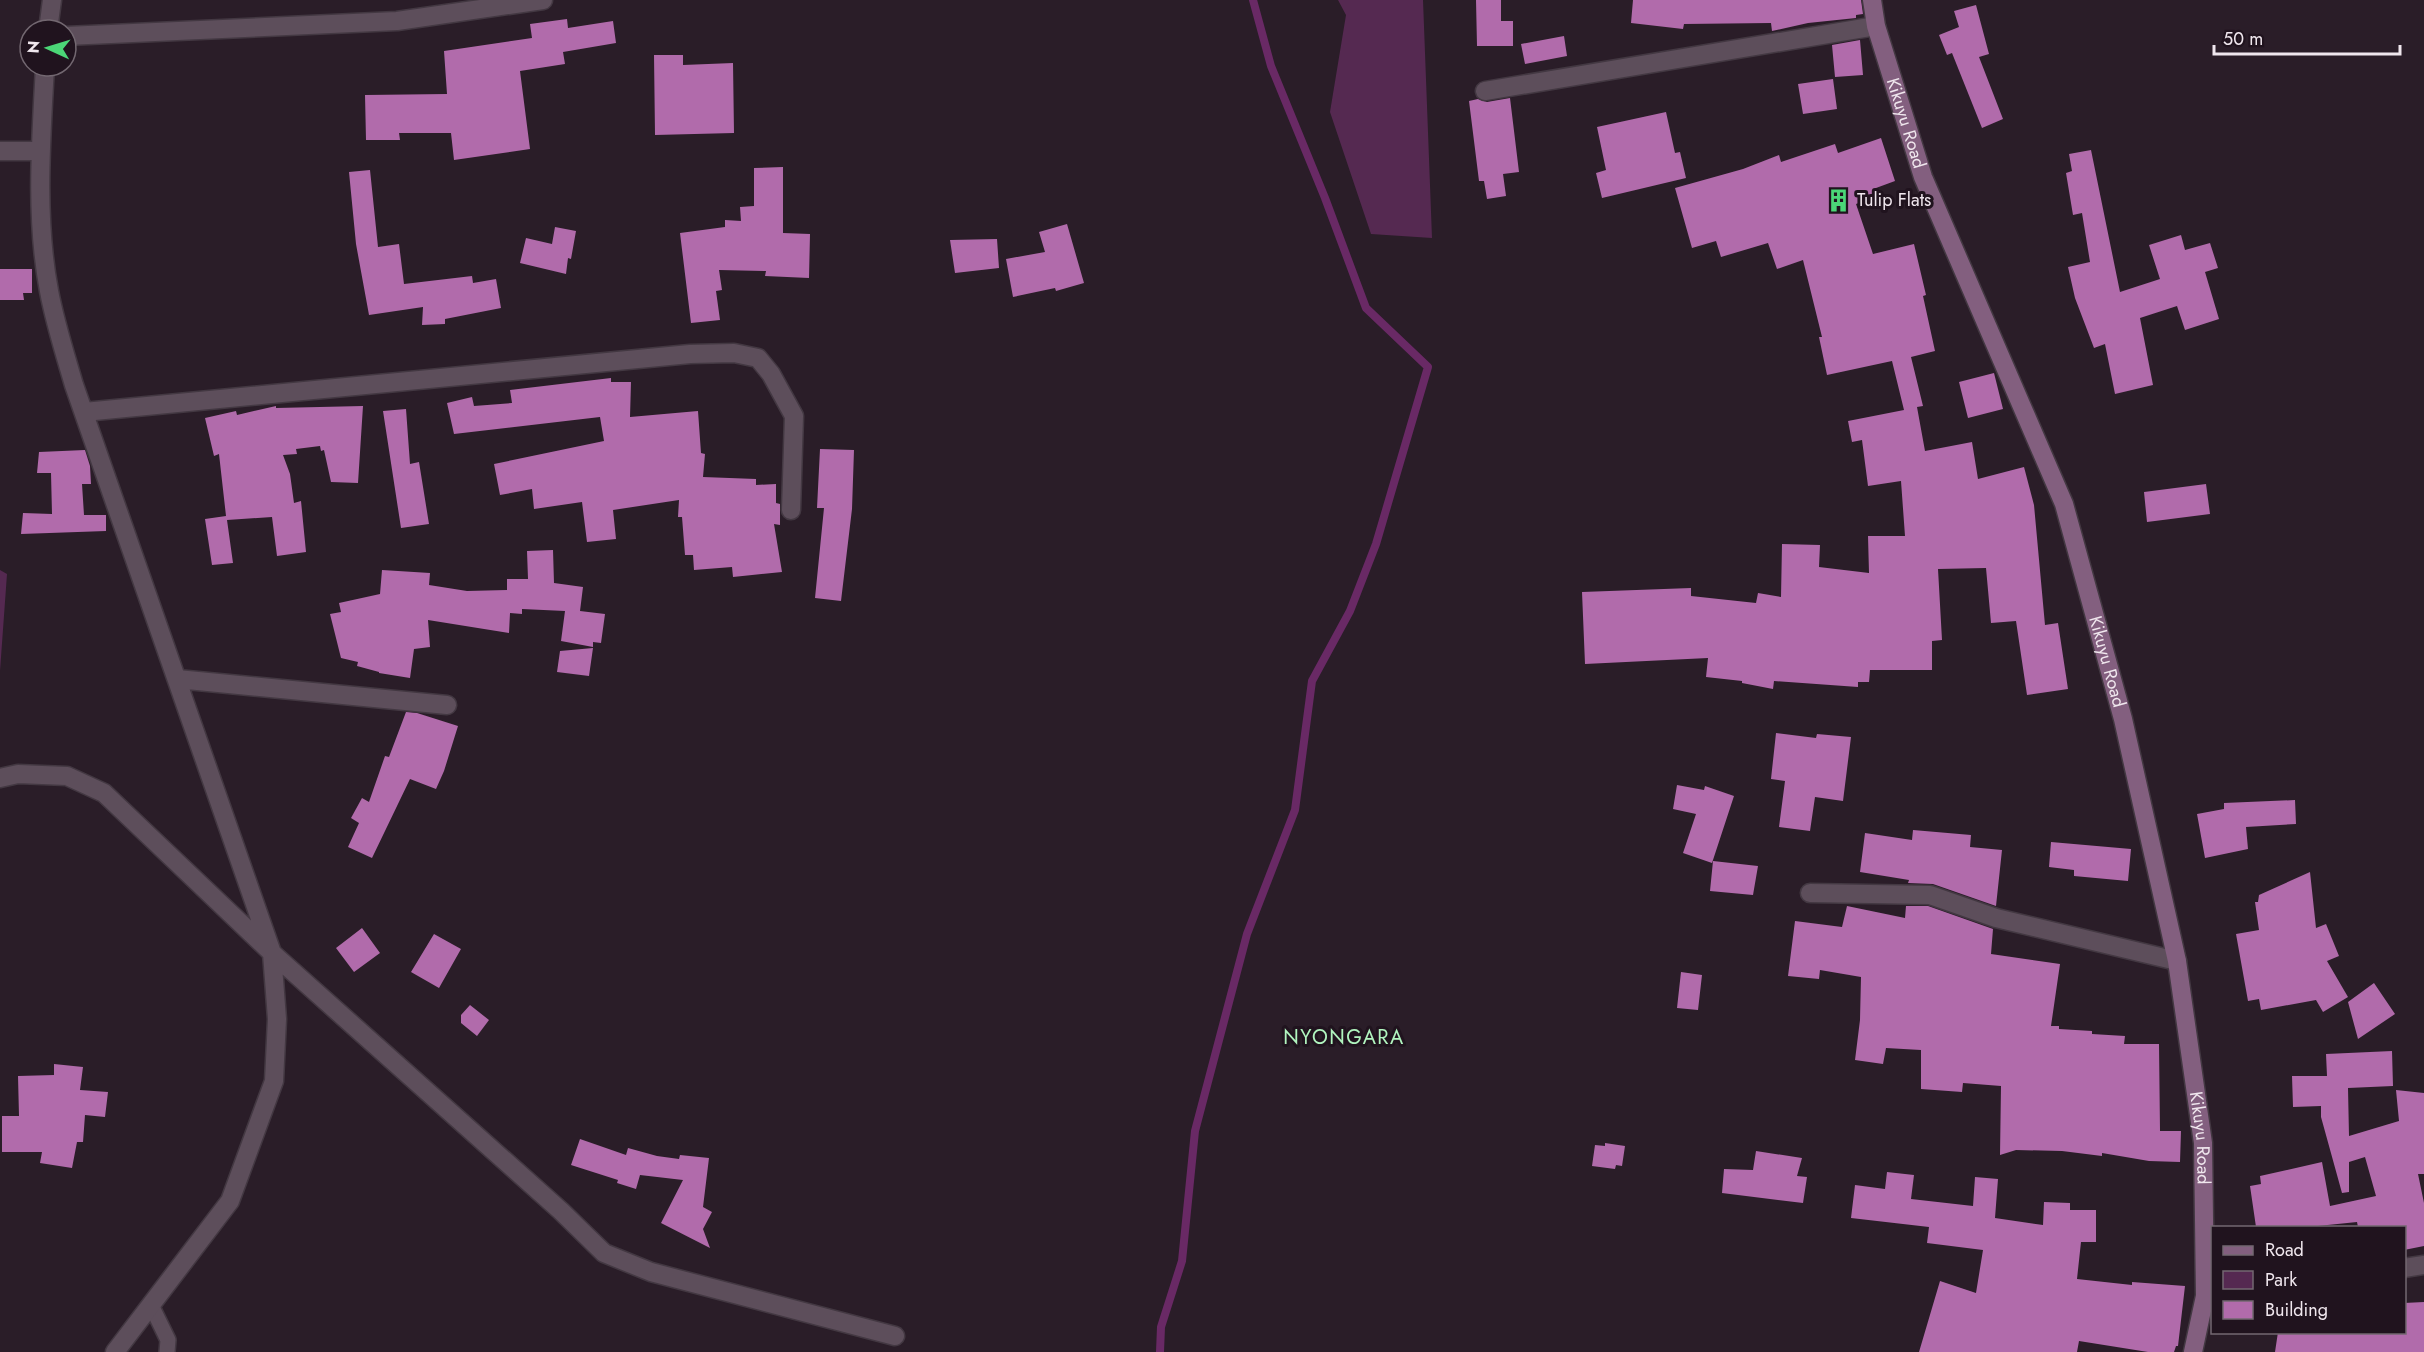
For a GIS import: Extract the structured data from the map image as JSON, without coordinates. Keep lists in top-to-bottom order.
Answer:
{
  "streets": {
    "main road": ["Kikuyu Road"]
  },
  "districts": ["NYONGARA"],
  "places": {
    "building": ["Tulip Flats"]
  },
  "legend": ["Road", "Park", "Building"],
  "scale_bar": "50 m",
  "north": "left"
}
